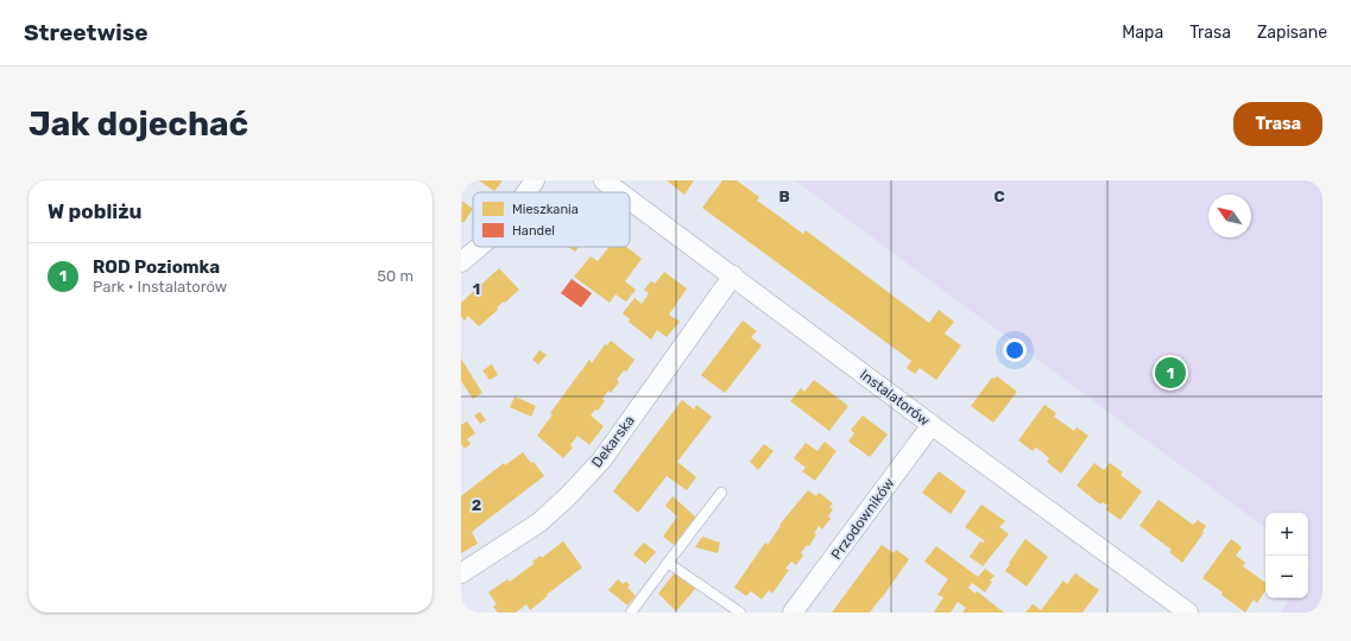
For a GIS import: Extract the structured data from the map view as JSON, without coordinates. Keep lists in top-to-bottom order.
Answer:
{
  "streets": {
    "street": ["Instalatorów", "Dekarska", "Przodowników"]
  },
  "crossings": [
    ["Instalatorów", "Dekarska"],
    ["Instalatorów", "Przodowników"]
  ],
  "legend": ["Mieszkania", "Handel"],
  "north": "top left",
  "page": {
    "header": "Streetwise",
    "nav": ["Mapa", "Trasa", "Zapisane"],
    "buttons": "Trasa",
    "title": "Jak dojechać",
    "heading": "W pobliżu",
    "list": [
      {
        "mark": "1",
        "name": "ROD Poziomka",
        "note": "Park · Instalatorów",
        "value": "50 m"
      }
    ],
    "pins": "1",
    "map_buttons": ["+", "−"]
  },
  "grid": {
    "columns": ["B", "C"],
    "rows": ["1", "2"]
  }
}
